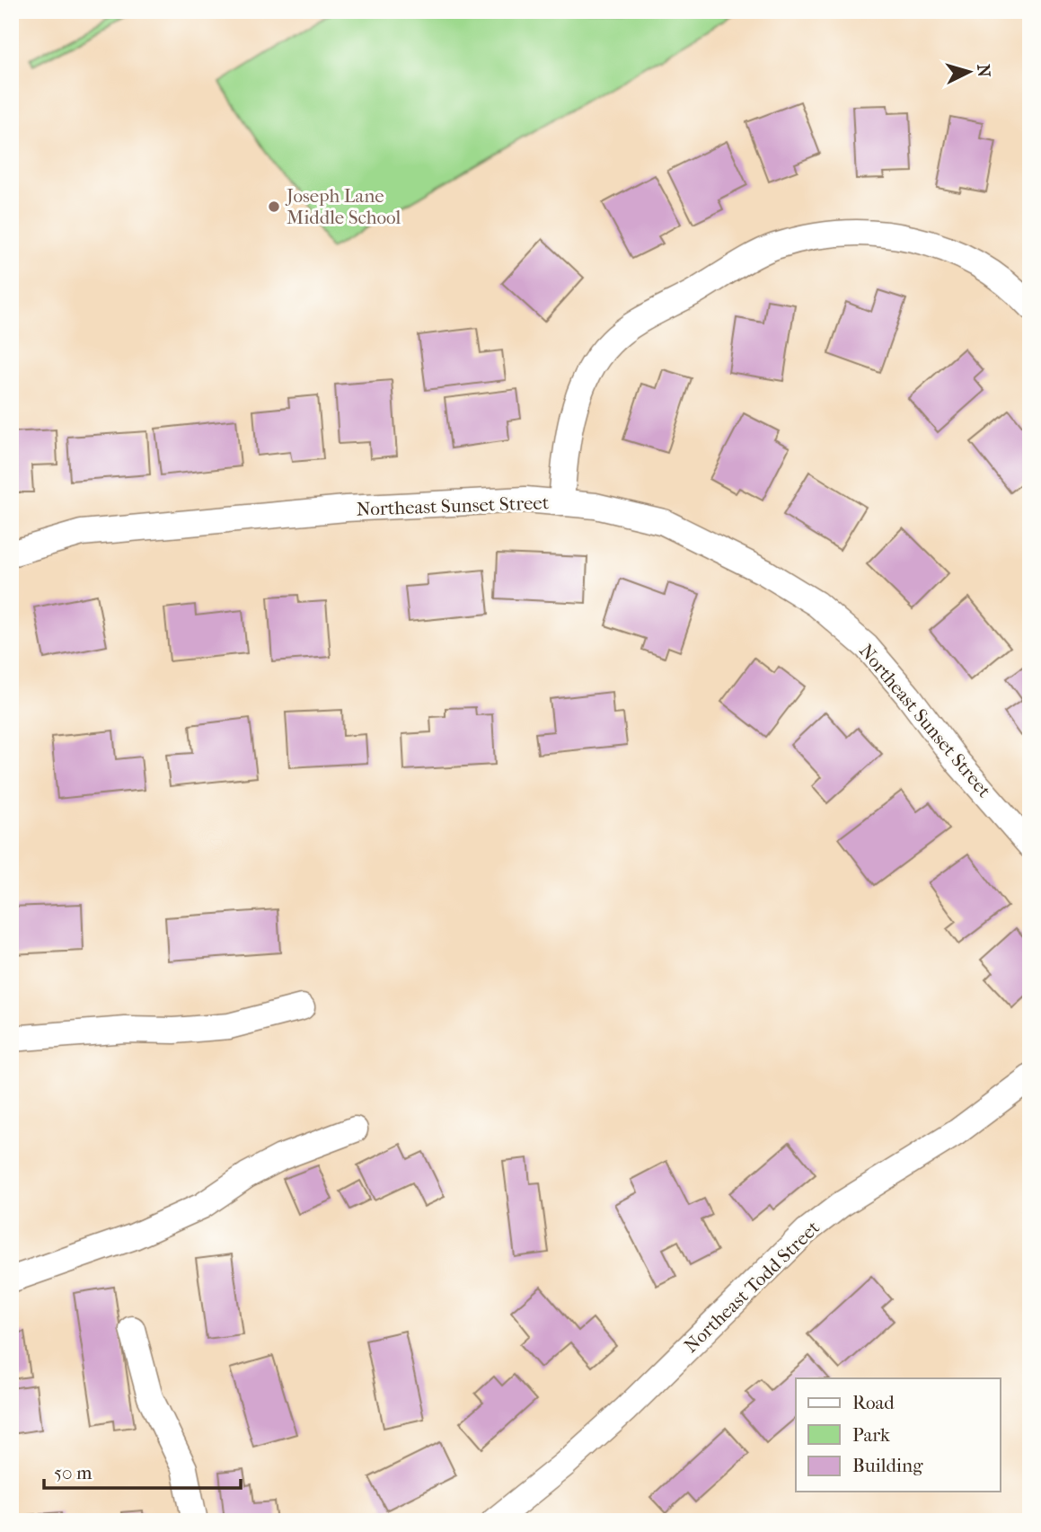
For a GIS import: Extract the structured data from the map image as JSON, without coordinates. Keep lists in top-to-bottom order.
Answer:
{
  "streets": {
    "street": ["Northeast Sunset Street", "Northeast Todd Street"]
  },
  "places": ["Joseph Lane Middle School"],
  "legend": ["Road", "Park", "Building"],
  "scale_bar": "50 m",
  "north": "right"
}
